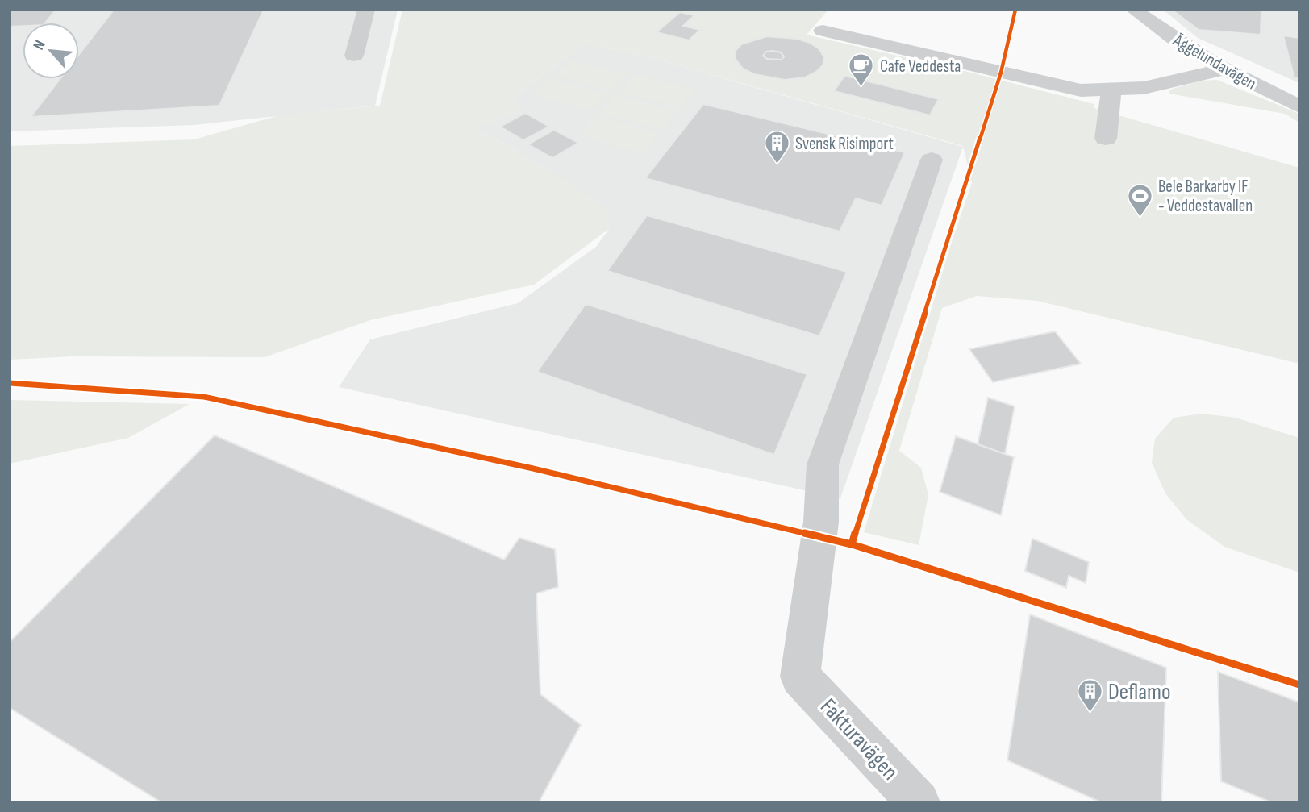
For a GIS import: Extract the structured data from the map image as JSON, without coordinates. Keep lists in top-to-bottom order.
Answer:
{
  "streets": {
    "street": ["Äggelundavägen", "Fakturavägen"]
  },
  "places": {
    "cafe": ["Cafe Veddesta"],
    "building": ["Svensk Risimport", "Deflamo"],
    "sports": ["Bele Barkarby IF - Veddestavallen"]
  },
  "north": "top left"
}
